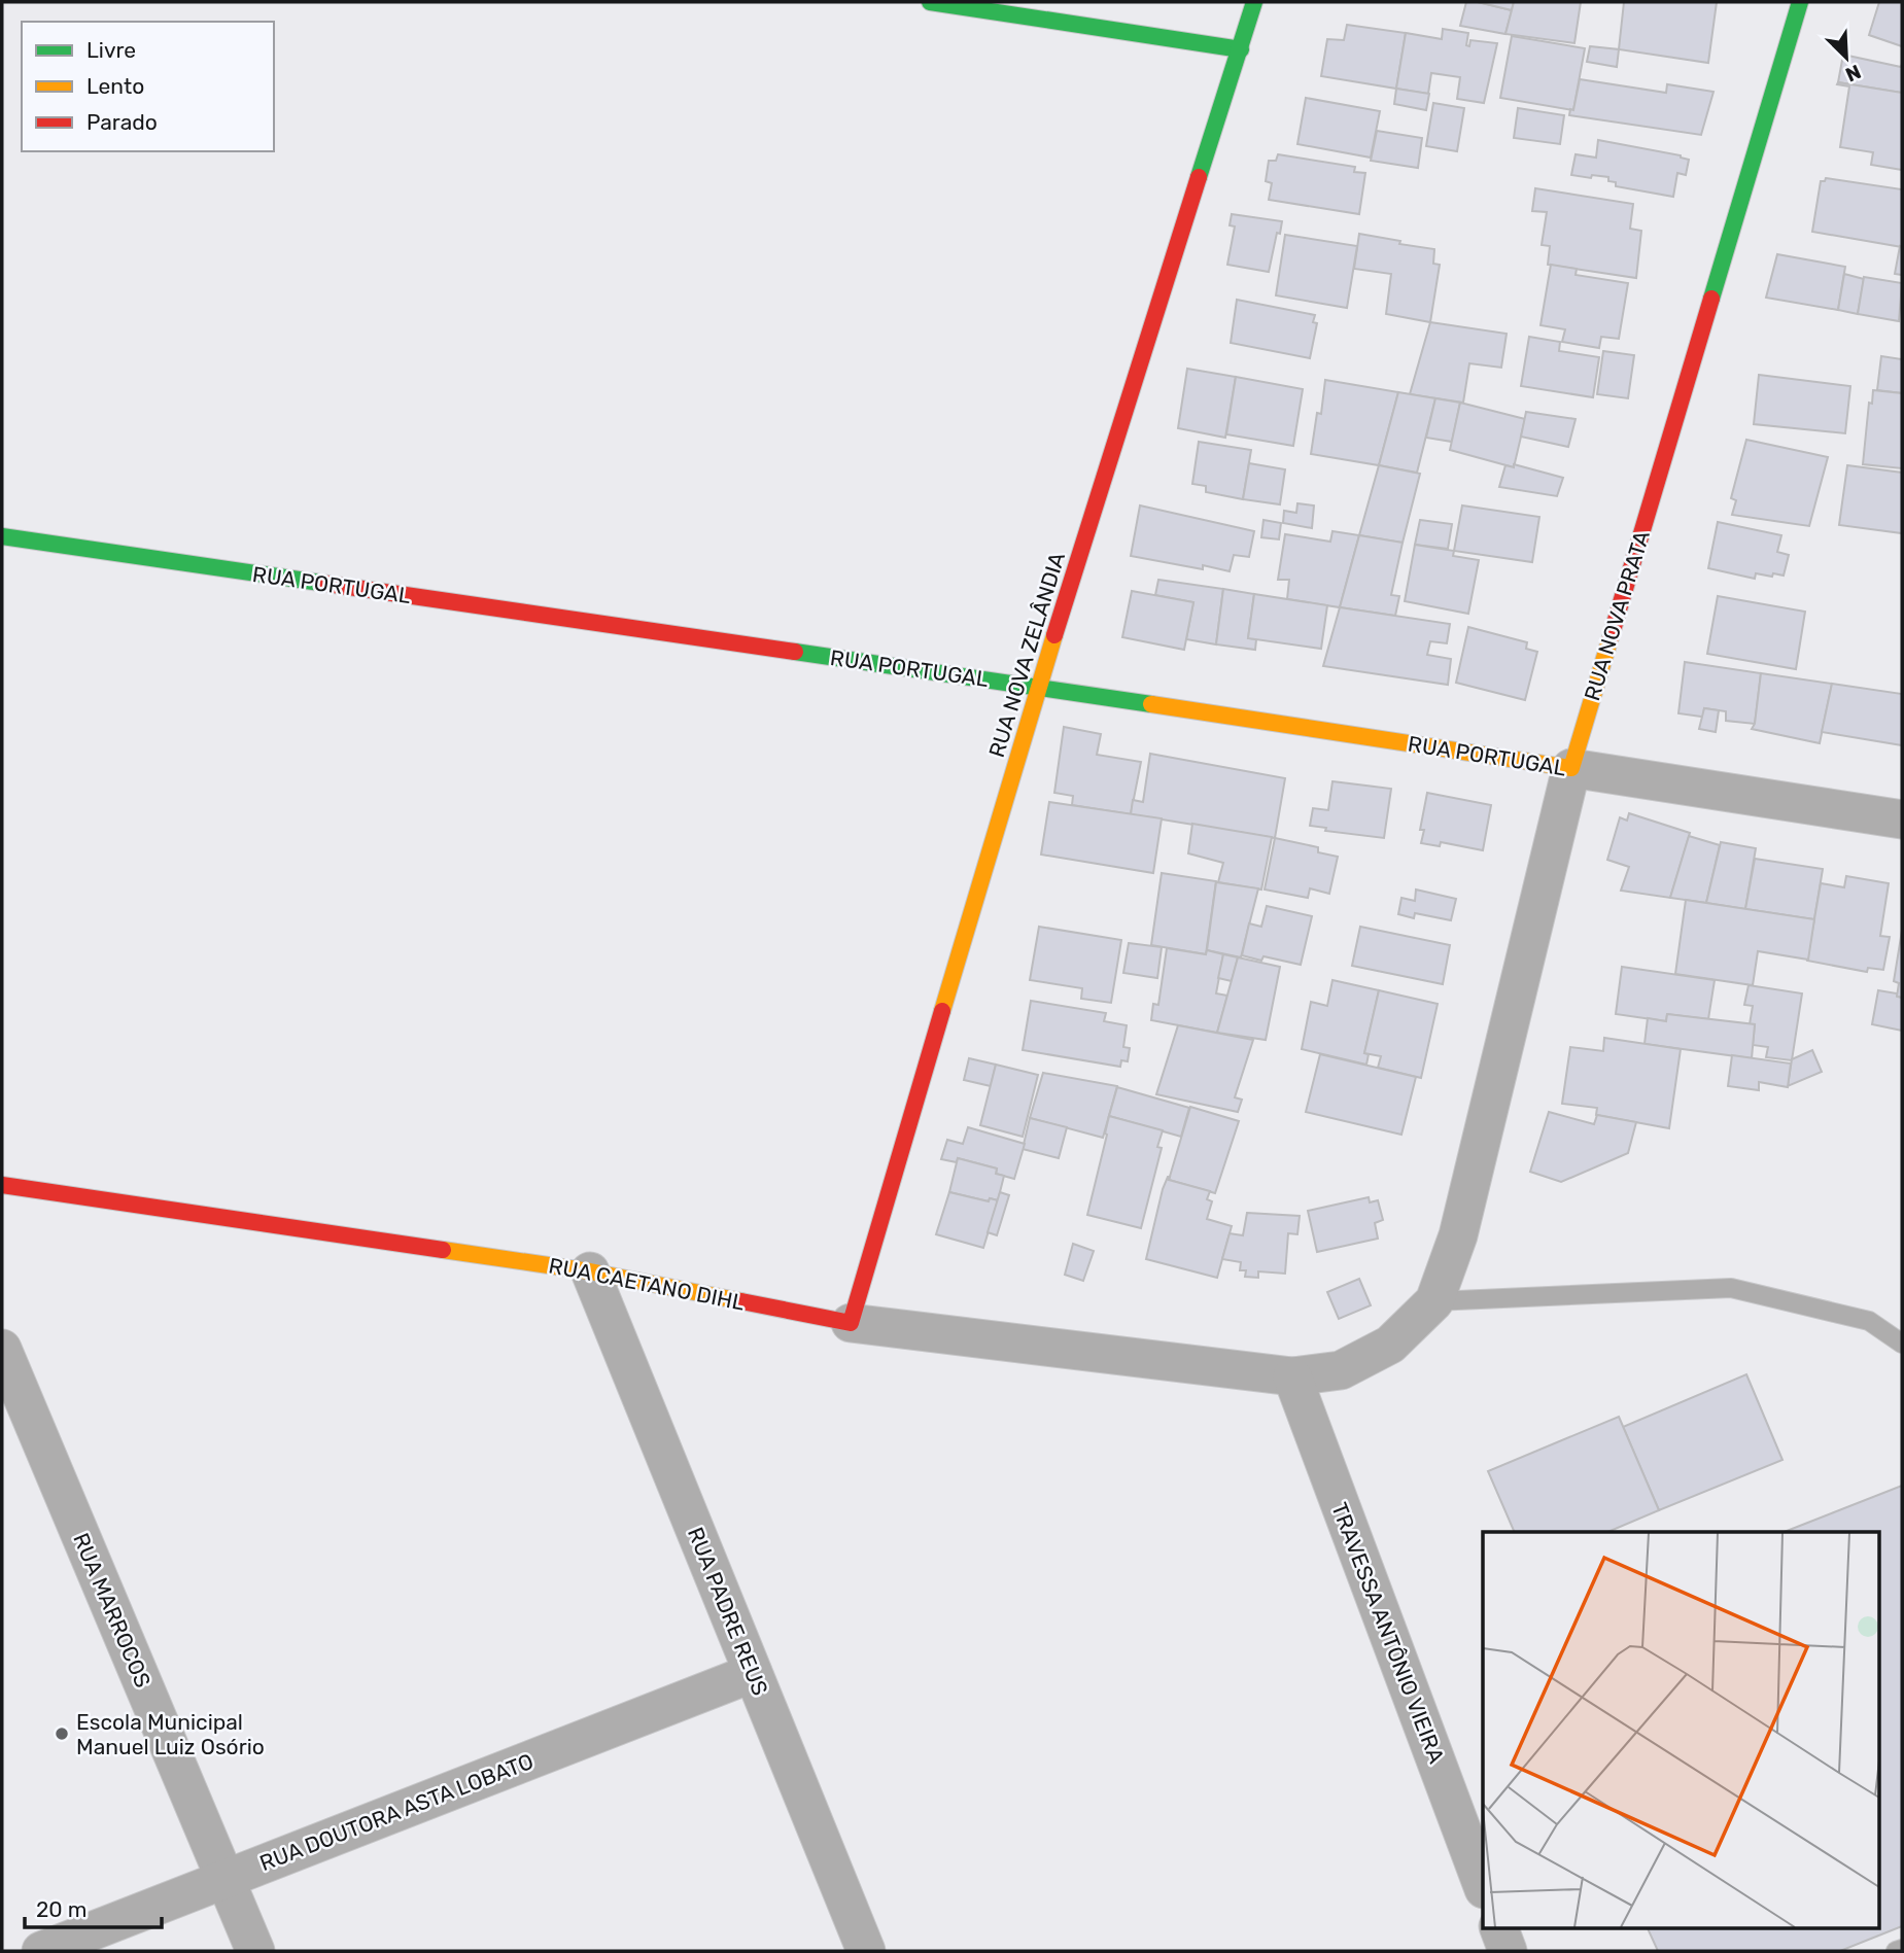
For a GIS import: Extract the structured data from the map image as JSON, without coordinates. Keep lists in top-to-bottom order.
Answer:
{
  "streets": {
    "street": [
      "RUA PORTUGAL",
      "RUA NOVA PRATA",
      "RUA NOVA ZELÂNDIA",
      "RUA CAETANO DIHL",
      "RUA MARROCOS",
      "RUA PADRE REUS",
      "TRAVESSA ANTÔNIO VIEIRA",
      "RUA DOUTORA ASTA LOBATO"
    ]
  },
  "crossings": [
    ["RUA PORTUGAL", "RUA NOVA PRATA"],
    ["RUA PORTUGAL", "RUA NOVA ZELÂNDIA"],
    ["RUA NOVA PRATA", "RUA CAETANO DIHL"],
    ["RUA NOVA ZELÂNDIA", "RUA CAETANO DIHL"],
    ["RUA CAETANO DIHL", "RUA PADRE REUS"],
    ["RUA CAETANO DIHL", "TRAVESSA ANTÔNIO VIEIRA"],
    ["RUA MARROCOS", "RUA DOUTORA ASTA LOBATO"],
    ["RUA PADRE REUS", "RUA DOUTORA ASTA LOBATO"]
  ],
  "places": ["Escola Municipal Manuel Luiz Osório"],
  "legend": ["Livre", "Lento", "Parado"],
  "scale_bar": "20 m",
  "north": "bottom right"
}
